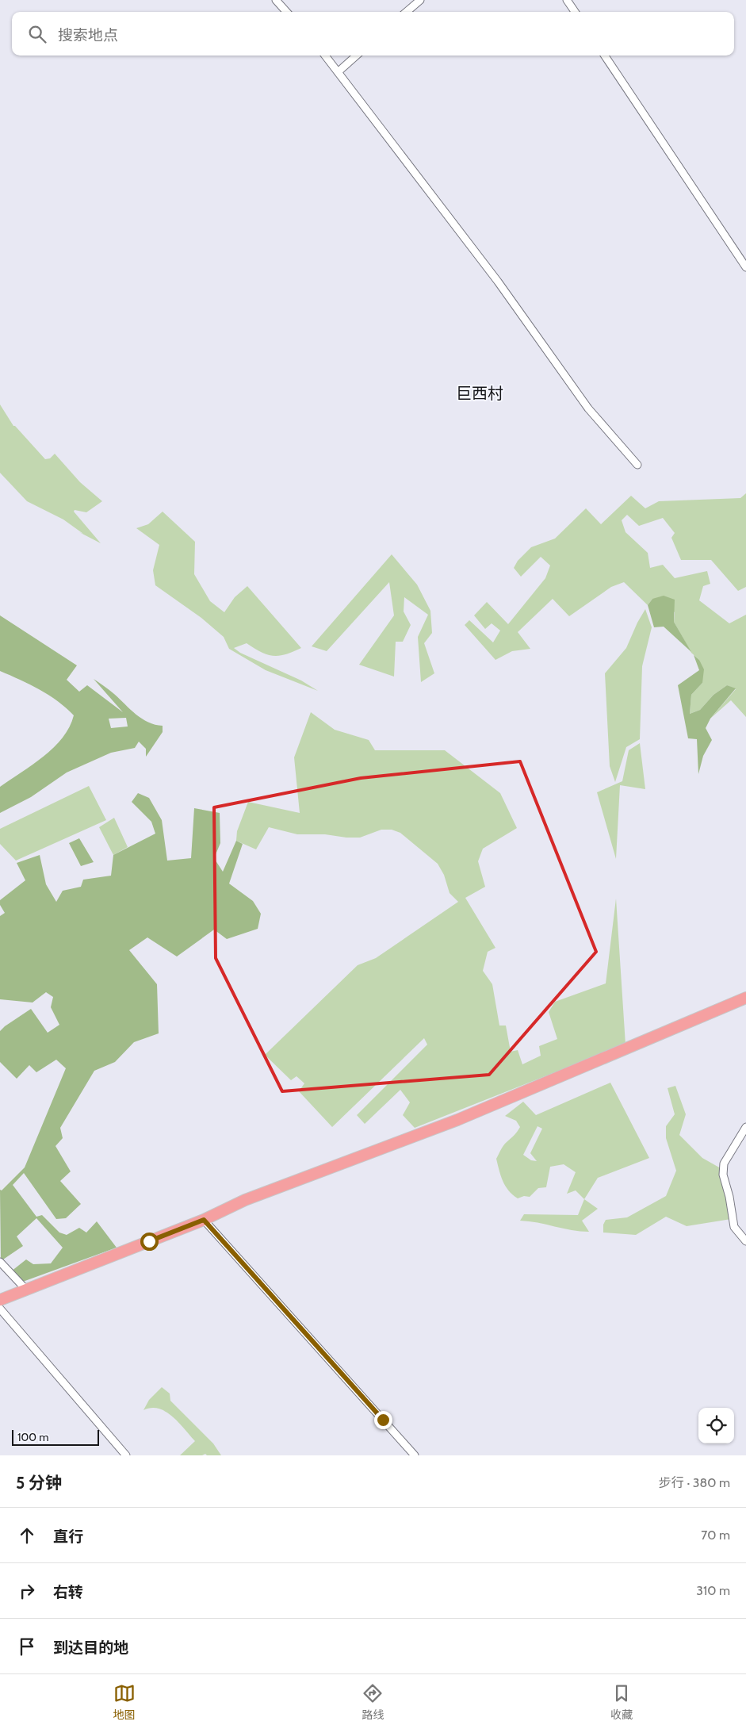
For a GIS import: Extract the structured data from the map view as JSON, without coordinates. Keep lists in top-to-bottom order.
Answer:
{
  "districts": ["巨西村"],
  "scale_bar": "100 m",
  "page": {
    "search": "搜索地点",
    "scale": "100 m",
    "heading": ["5 分钟", "步行 · 380 m"],
    "list": [
      ["直行", "70 m"],
      ["右转", "310 m"],
      "到达目的地"
    ],
    "nav": ["地图", "路线", "收藏"]
  }
}
